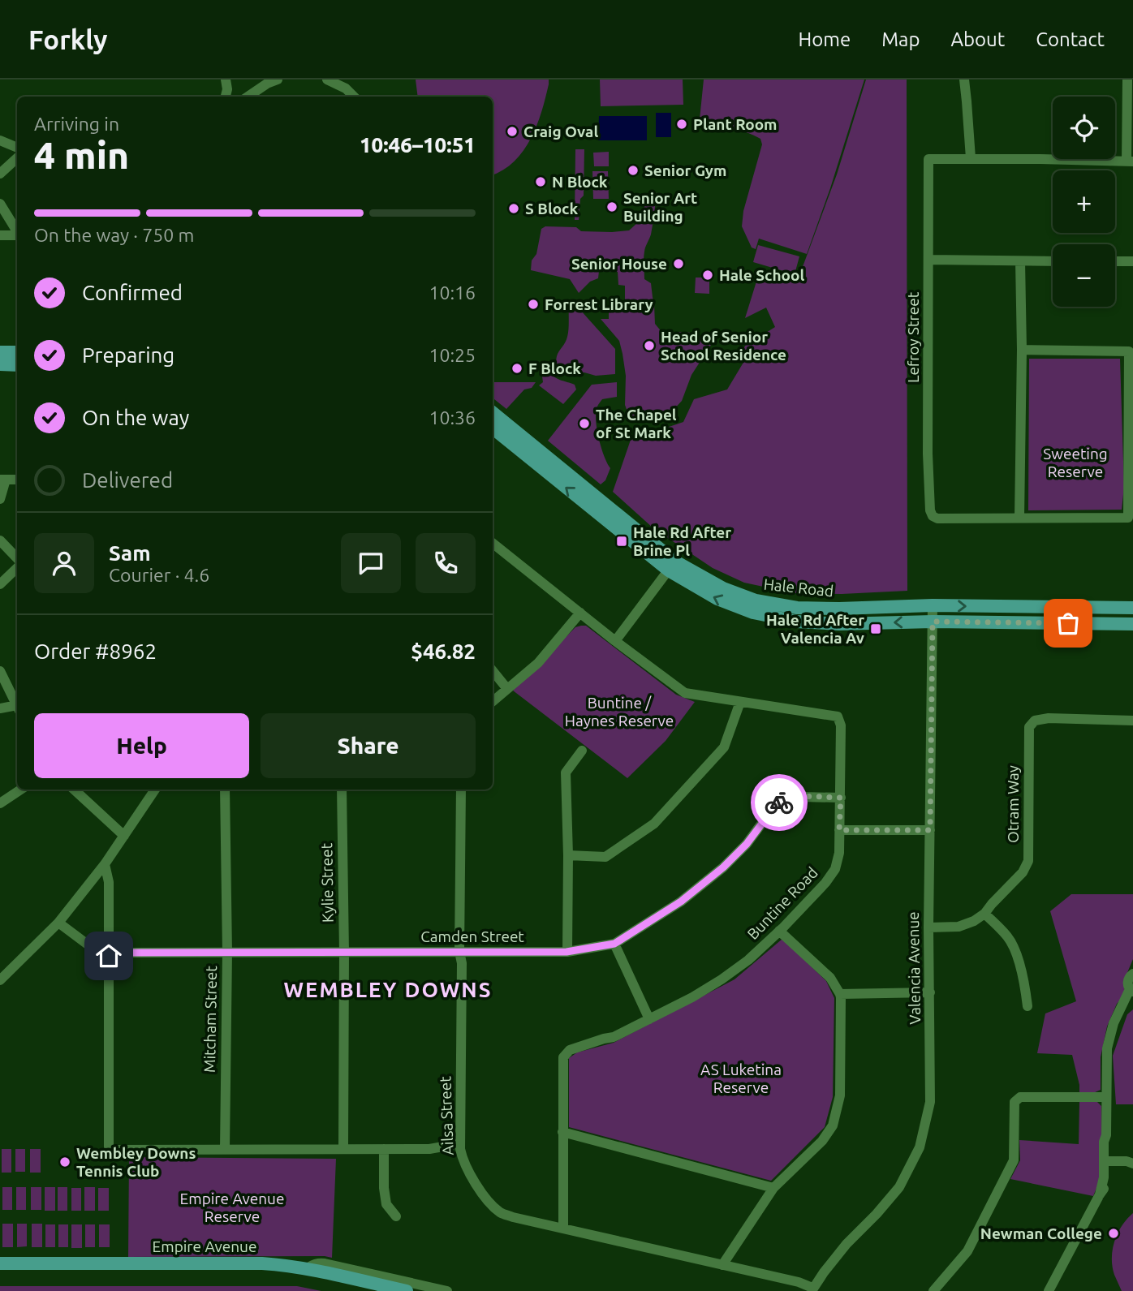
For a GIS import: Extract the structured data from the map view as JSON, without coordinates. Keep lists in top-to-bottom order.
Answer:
{
  "streets": {
    "main road": ["Hale Road", "Empire Avenue"],
    "street": [
      "Lefroy Street",
      "Otram Way",
      "Kylie Street",
      "Buntine Road",
      "Camden Street",
      "Valencia Avenue",
      "Mitcham Street",
      "Ailsa Street"
    ]
  },
  "crossings": [
    ["Hale Road", "Valencia Avenue"],
    ["Otram Way", "Valencia Avenue"],
    ["Kylie Street", "Camden Street"],
    ["Buntine Road", "Camden Street"],
    ["Buntine Road", "Ailsa Street"],
    ["Camden Street", "Mitcham Street"],
    ["Camden Street", "Ailsa Street"],
    ["Valencia Avenue", "Ailsa Street"]
  ],
  "districts": ["WEMBLEY DOWNS"],
  "parks": [
    "Sweeting Reserve",
    "Buntine / Haynes Reserve",
    "AS Luketina Reserve",
    "Empire Avenue Reserve"
  ],
  "places": {
    "other": [
      "Plant Room",
      "Craig Oval",
      "Senior Gym",
      "N Block",
      "Senior Art Building",
      "S Block",
      "Senior House",
      "Hale School",
      "Forrest Library",
      "Head of Senior School Residence",
      "F Block",
      "The Chapel of St Mark",
      "Wembley Downs Tennis Club",
      "Newman College"
    ],
    "transit": ["Hale Rd After Brine Pl", "Hale Rd After Valencia Av"]
  },
  "page": {
    "header": "Forkly",
    "nav": [
      "Home",
      "Map",
      "About",
      "Contact"
    ],
    "map_buttons": ["+", "−"],
    "heading": ["4 min", "Arriving in", "10:46–10:51"],
    "panel": [
      "Sam",
      "Courier · 4.6",
      "Order #8962",
      "$46.82"
    ],
    "bar": "On the way · 750 m",
    "list": [
      ["Confirmed", "10:16"],
      ["Preparing", "10:25"],
      ["On the way", "10:36"],
      "Delivered"
    ],
    "buttons": ["Help", "Share"]
  }
}
